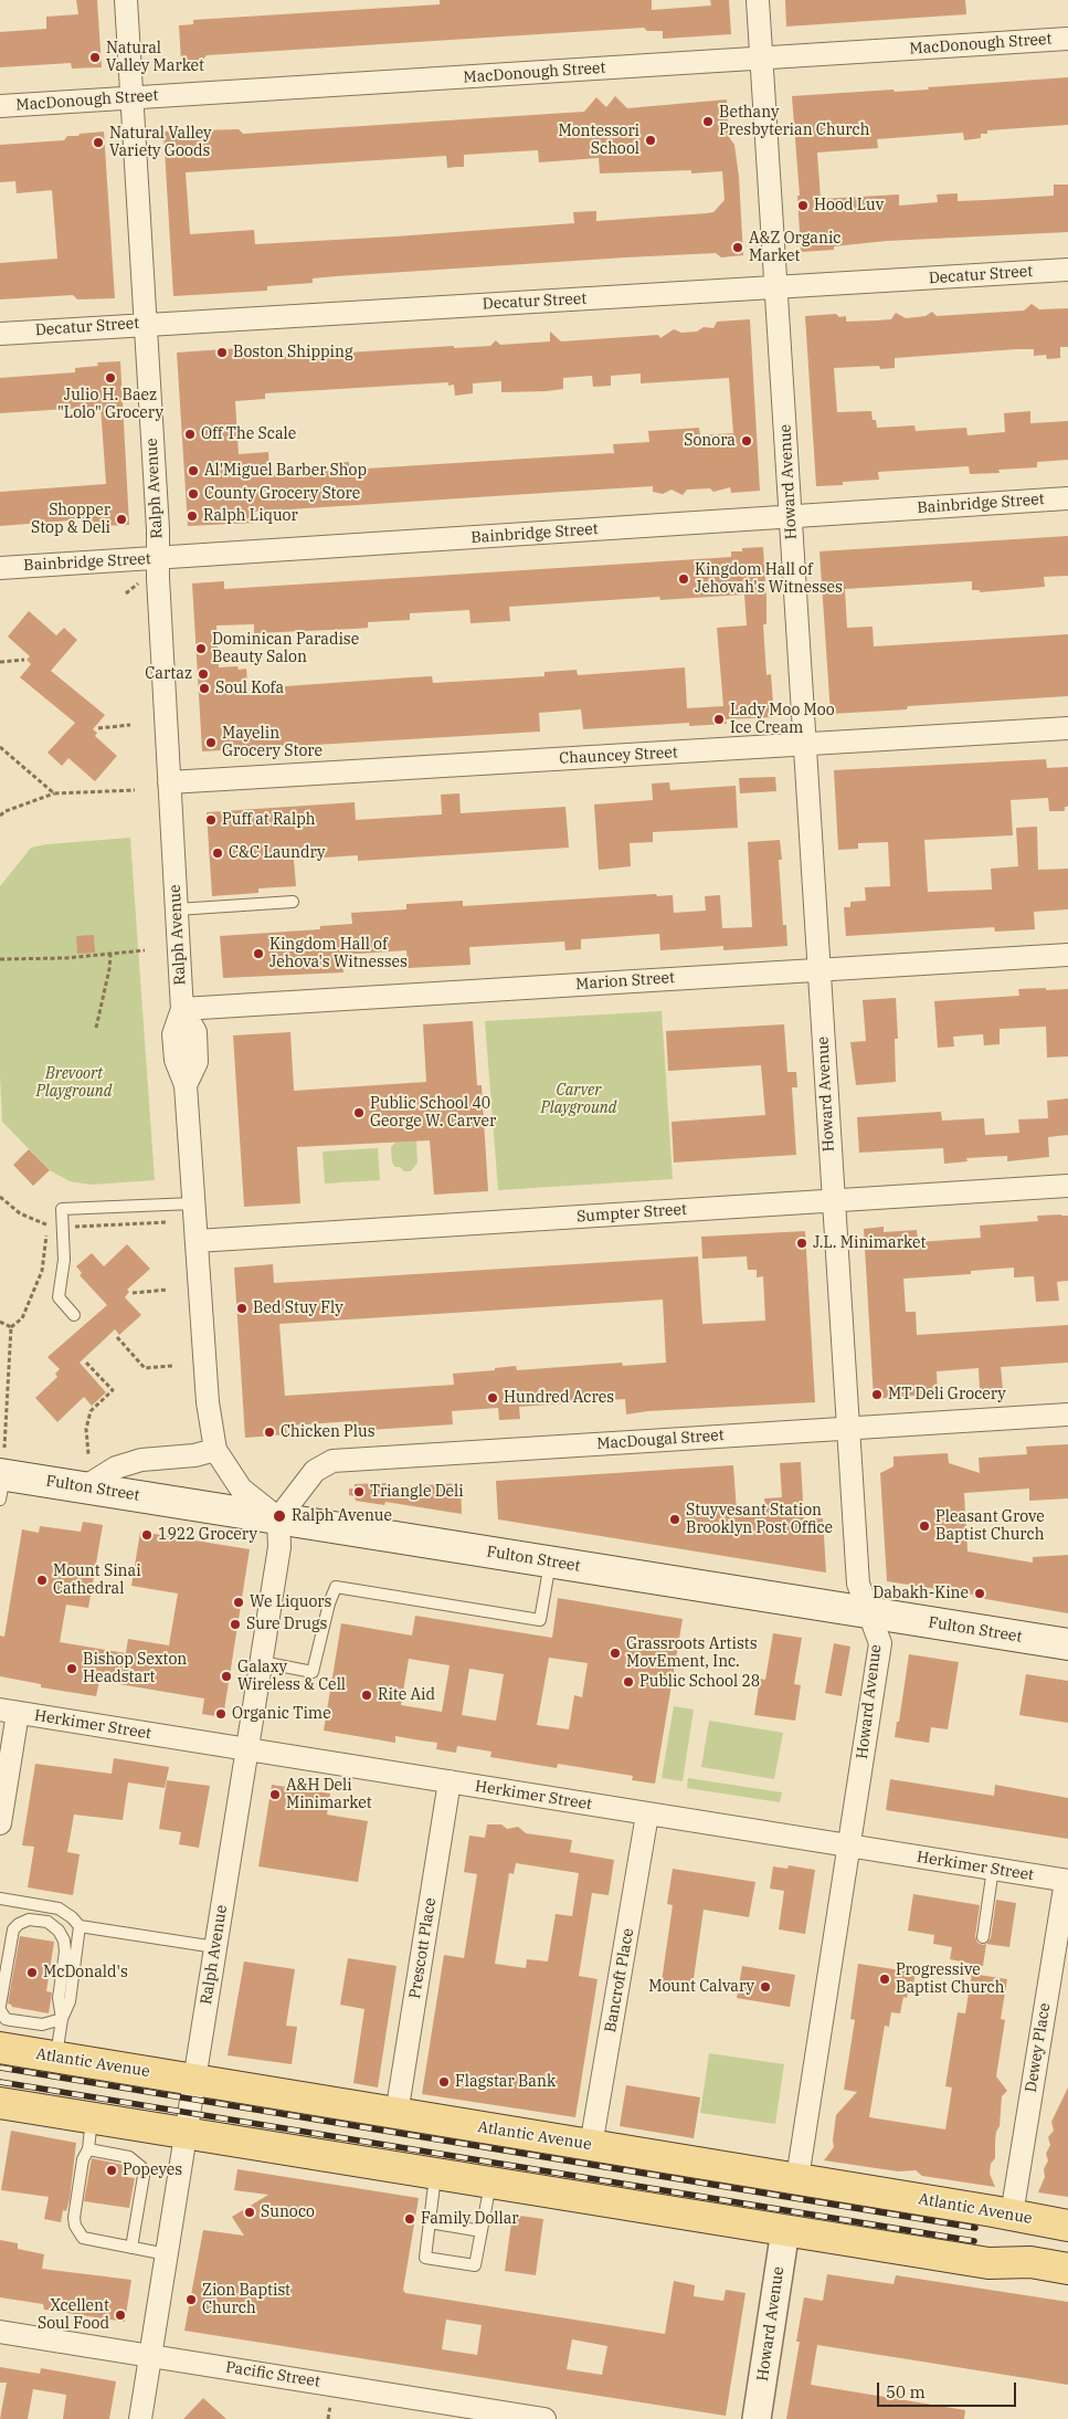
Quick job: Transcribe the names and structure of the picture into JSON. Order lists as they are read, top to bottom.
{
  "streets": {
    "main road": ["Fulton Street", "Atlantic Avenue"],
    "street": [
      "MacDonough Street",
      "Decatur Street",
      "Howard Avenue",
      "Ralph Avenue",
      "Bainbridge Street",
      "Chauncey Street",
      "Marion Street",
      "Sumpter Street",
      "MacDougal Street",
      "Herkimer Street",
      "Prescott Place",
      "Bancroft Place",
      "Dewey Place",
      "Pacific Street"
    ]
  },
  "crossings": [
    ["MacDonough Street", "Howard Avenue"],
    ["MacDonough Street", "Ralph Avenue"],
    ["Decatur Street", "Howard Avenue"],
    ["Decatur Street", "Ralph Avenue"],
    ["Howard Avenue", "Bainbridge Street"],
    ["Howard Avenue", "Chauncey Street"],
    ["Howard Avenue", "Marion Street"],
    ["Howard Avenue", "Sumpter Street"],
    ["Howard Avenue", "MacDougal Street"],
    ["Howard Avenue", "Fulton Street"],
    ["Howard Avenue", "Herkimer Street"],
    ["Howard Avenue", "Atlantic Avenue"],
    ["Ralph Avenue", "Bainbridge Street"],
    ["Ralph Avenue", "Chauncey Street"],
    ["Ralph Avenue", "Marion Street"],
    ["Ralph Avenue", "Sumpter Street"],
    ["Ralph Avenue", "MacDougal Street"],
    ["Ralph Avenue", "Fulton Street"],
    ["Ralph Avenue", "Herkimer Street"],
    ["Ralph Avenue", "Atlantic Avenue"],
    ["Ralph Avenue", "Pacific Street"],
    ["MacDougal Street", "Fulton Street"],
    ["Herkimer Street", "Prescott Place"],
    ["Herkimer Street", "Bancroft Place"],
    ["Herkimer Street", "Dewey Place"],
    ["Prescott Place", "Atlantic Avenue"],
    ["Bancroft Place", "Atlantic Avenue"],
    ["Dewey Place", "Atlantic Avenue"]
  ],
  "parks": ["Brevoort Playground", "Carver Playground"],
  "places": [
    "Natural Valley Market",
    "Bethany Presbyterian Church",
    "Montessori School",
    "Natural Valley Variety Goods",
    "Hood Luv",
    "A&Z Organic Market",
    "Boston Shipping",
    "Julio H. Baez \"Lolo\" Grocery",
    "Off The Scale",
    "Sonora",
    "Al'Miguel Barber Shop",
    "County Grocery Store",
    "Ralph Liquor",
    "Shopper Stop & Deli",
    "Kingdom Hall of Jehovah's Witnesses",
    "Dominican Paradise Beauty Salon",
    "Cartaz",
    "Soul Kofa",
    "Lady Moo Moo Ice Cream",
    "Mayelin Grocery Store",
    "Puff at Ralph",
    "C&C Laundry",
    "Kingdom Hall of Jehova's Witnesses",
    "Public School 40 George W. Carver",
    "J.L. Minimarket",
    "Bed Stuy Fly",
    "MT Deli Grocery",
    "Hundred Acres",
    "Chicken Plus",
    "Triangle Deli",
    "Ralph Avenue",
    "Stuyvesant Station Brooklyn Post Office",
    "Pleasant Grove Baptist Church",
    "1922 Grocery",
    "Mount Sinai Cathedral",
    "Dabakh-Kine",
    "We Liquors",
    "Sure Drugs",
    "Grassroots Artists MovEment, Inc.",
    "Bishop Sexton Headstart",
    "Galaxy Wireless & Cell",
    "Public School 28",
    "Rite Aid",
    "Organic Time",
    "A&H Deli Minimarket",
    "McDonald's",
    "Progressive Baptist Church",
    "Mount Calvary",
    "Flagstar Bank",
    "Popeyes",
    "Sunoco",
    "Family Dollar",
    "Zion Baptist Church",
    "Xcellent Soul Food"
  ],
  "scale_bar": "50 m"
}
